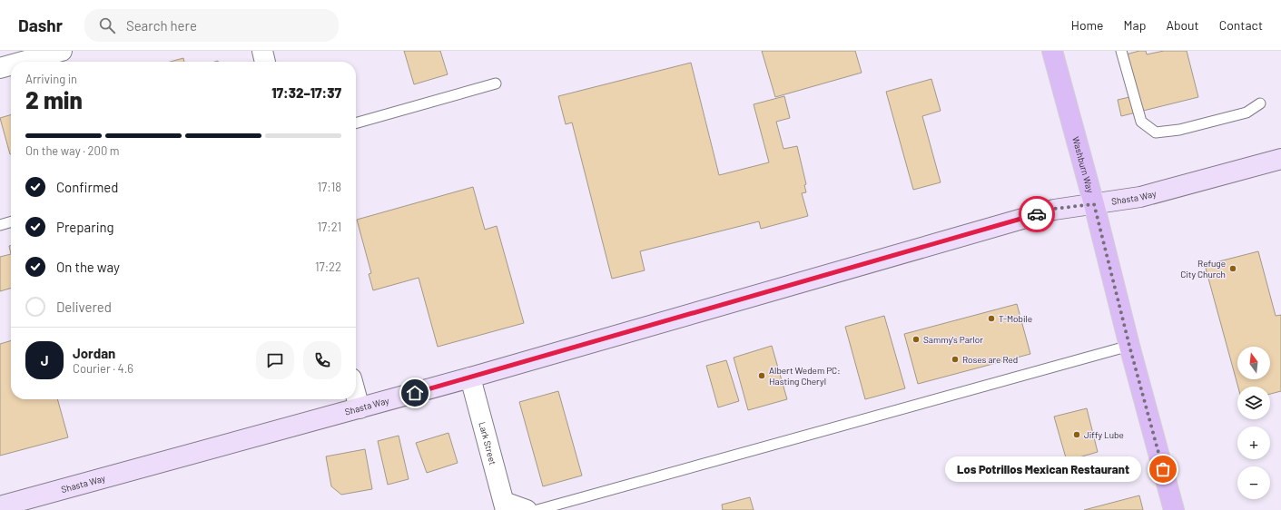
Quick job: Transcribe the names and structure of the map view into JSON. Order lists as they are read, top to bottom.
{
  "streets": {
    "main road": ["Washburn Way", "Shasta Way"],
    "street": ["Lark Street"]
  },
  "crossings": [
    ["Washburn Way", "Shasta Way"],
    ["Shasta Way", "Lark Street"]
  ],
  "places": [
    "Refuge City Church",
    "T-Mobile",
    "Sammy's Parlor",
    "Roses are Red",
    "Albert Wedem PC: Hasting Cheryl",
    "Jiffy Lube",
    "Los Potrillos Mexican Restaurant"
  ],
  "north": "top",
  "page": {
    "header": "Dashr",
    "search": "Search here",
    "nav": [
      "Home",
      "Map",
      "About",
      "Contact"
    ],
    "heading": ["2 min", "Arriving in", "17:32–17:37"],
    "panel": ["Jordan", "Courier · 4.6"],
    "bar": "On the way · 200 m",
    "list": [
      ["Confirmed", "17:18"],
      ["Preparing", "17:21"],
      ["On the way", "17:22"],
      "Delivered"
    ],
    "round": "J",
    "map_buttons": ["+", "−"],
    "bubble": "Los Potrillos Mexican Restaurant"
  }
}
